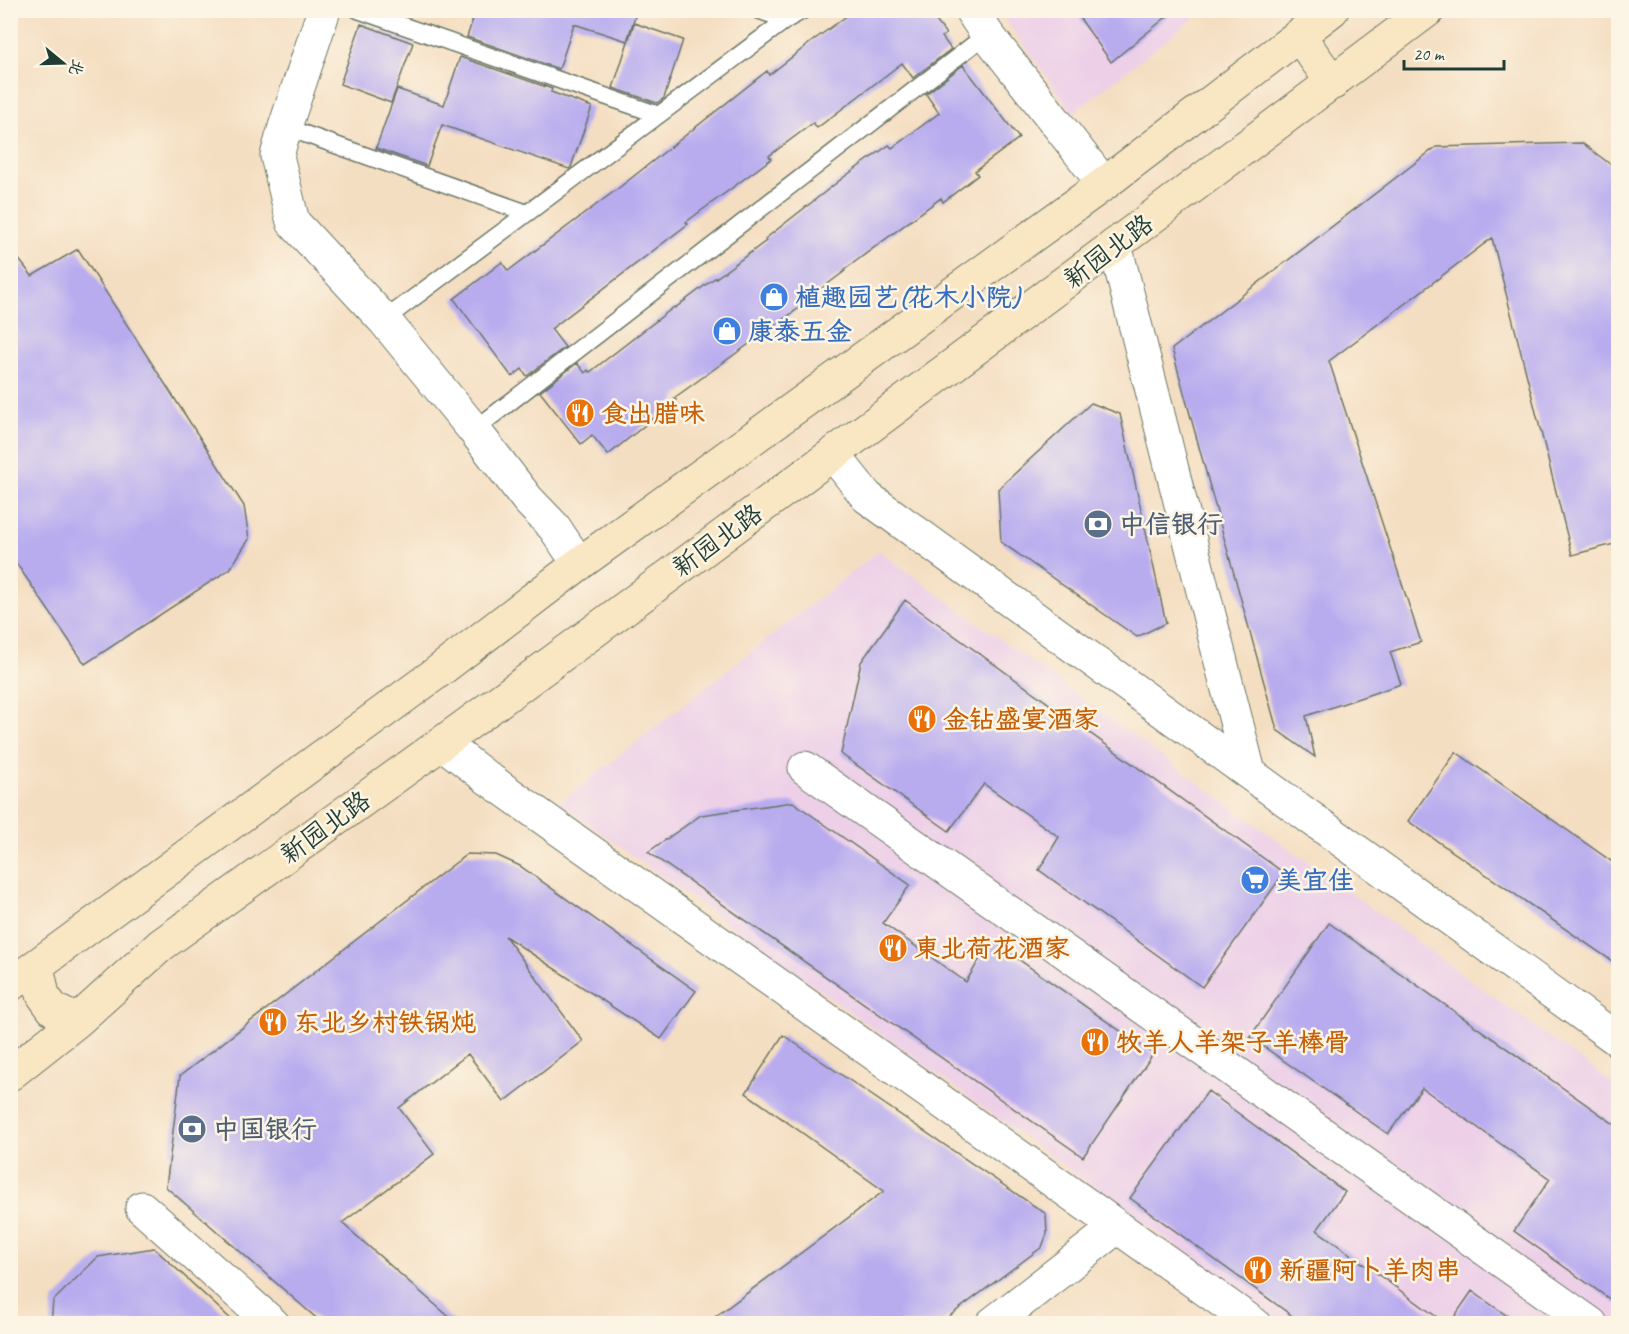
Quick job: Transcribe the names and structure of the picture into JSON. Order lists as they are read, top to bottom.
{
  "streets": {
    "main road": ["新园北路"]
  },
  "places": {
    "shop": ["植趣园艺(花木小院)", "康泰五金"],
    "restaurant": [
      "食出腊味",
      "金钻盛宴酒家",
      "東北荷花酒家",
      "东北乡村铁锅炖",
      "牧羊人羊架子羊棒骨",
      "新疆阿卜羊肉串"
    ],
    "bank": ["中信银行", "中国银行"],
    "supermarket": ["美宜佳"]
  },
  "scale_bar": "20 m",
  "north": "right"
}
